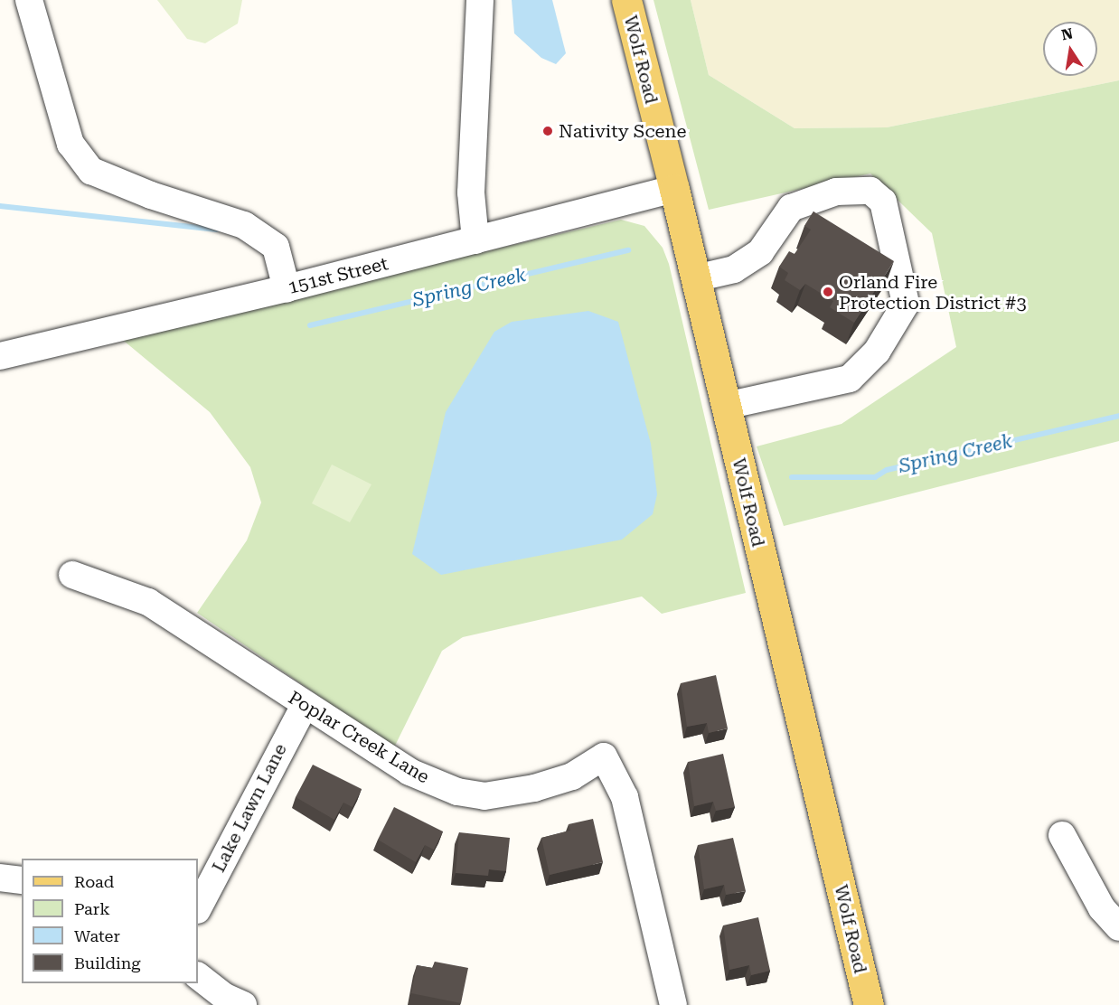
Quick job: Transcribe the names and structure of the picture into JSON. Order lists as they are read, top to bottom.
{
  "streets": {
    "main road": ["Wolf Road"],
    "street": ["151st Street", "Poplar Creek Lane", "Lake Lawn Lane"]
  },
  "crossings": [
    ["Wolf Road", "151st Street"],
    ["Poplar Creek Lane", "Lake Lawn Lane"]
  ],
  "water": ["Spring Creek"],
  "places": ["Nativity Scene", "Orland Fire Protection District #3"],
  "legend": [
    "Road",
    "Park",
    "Water",
    "Building"
  ],
  "north": "top"
}
